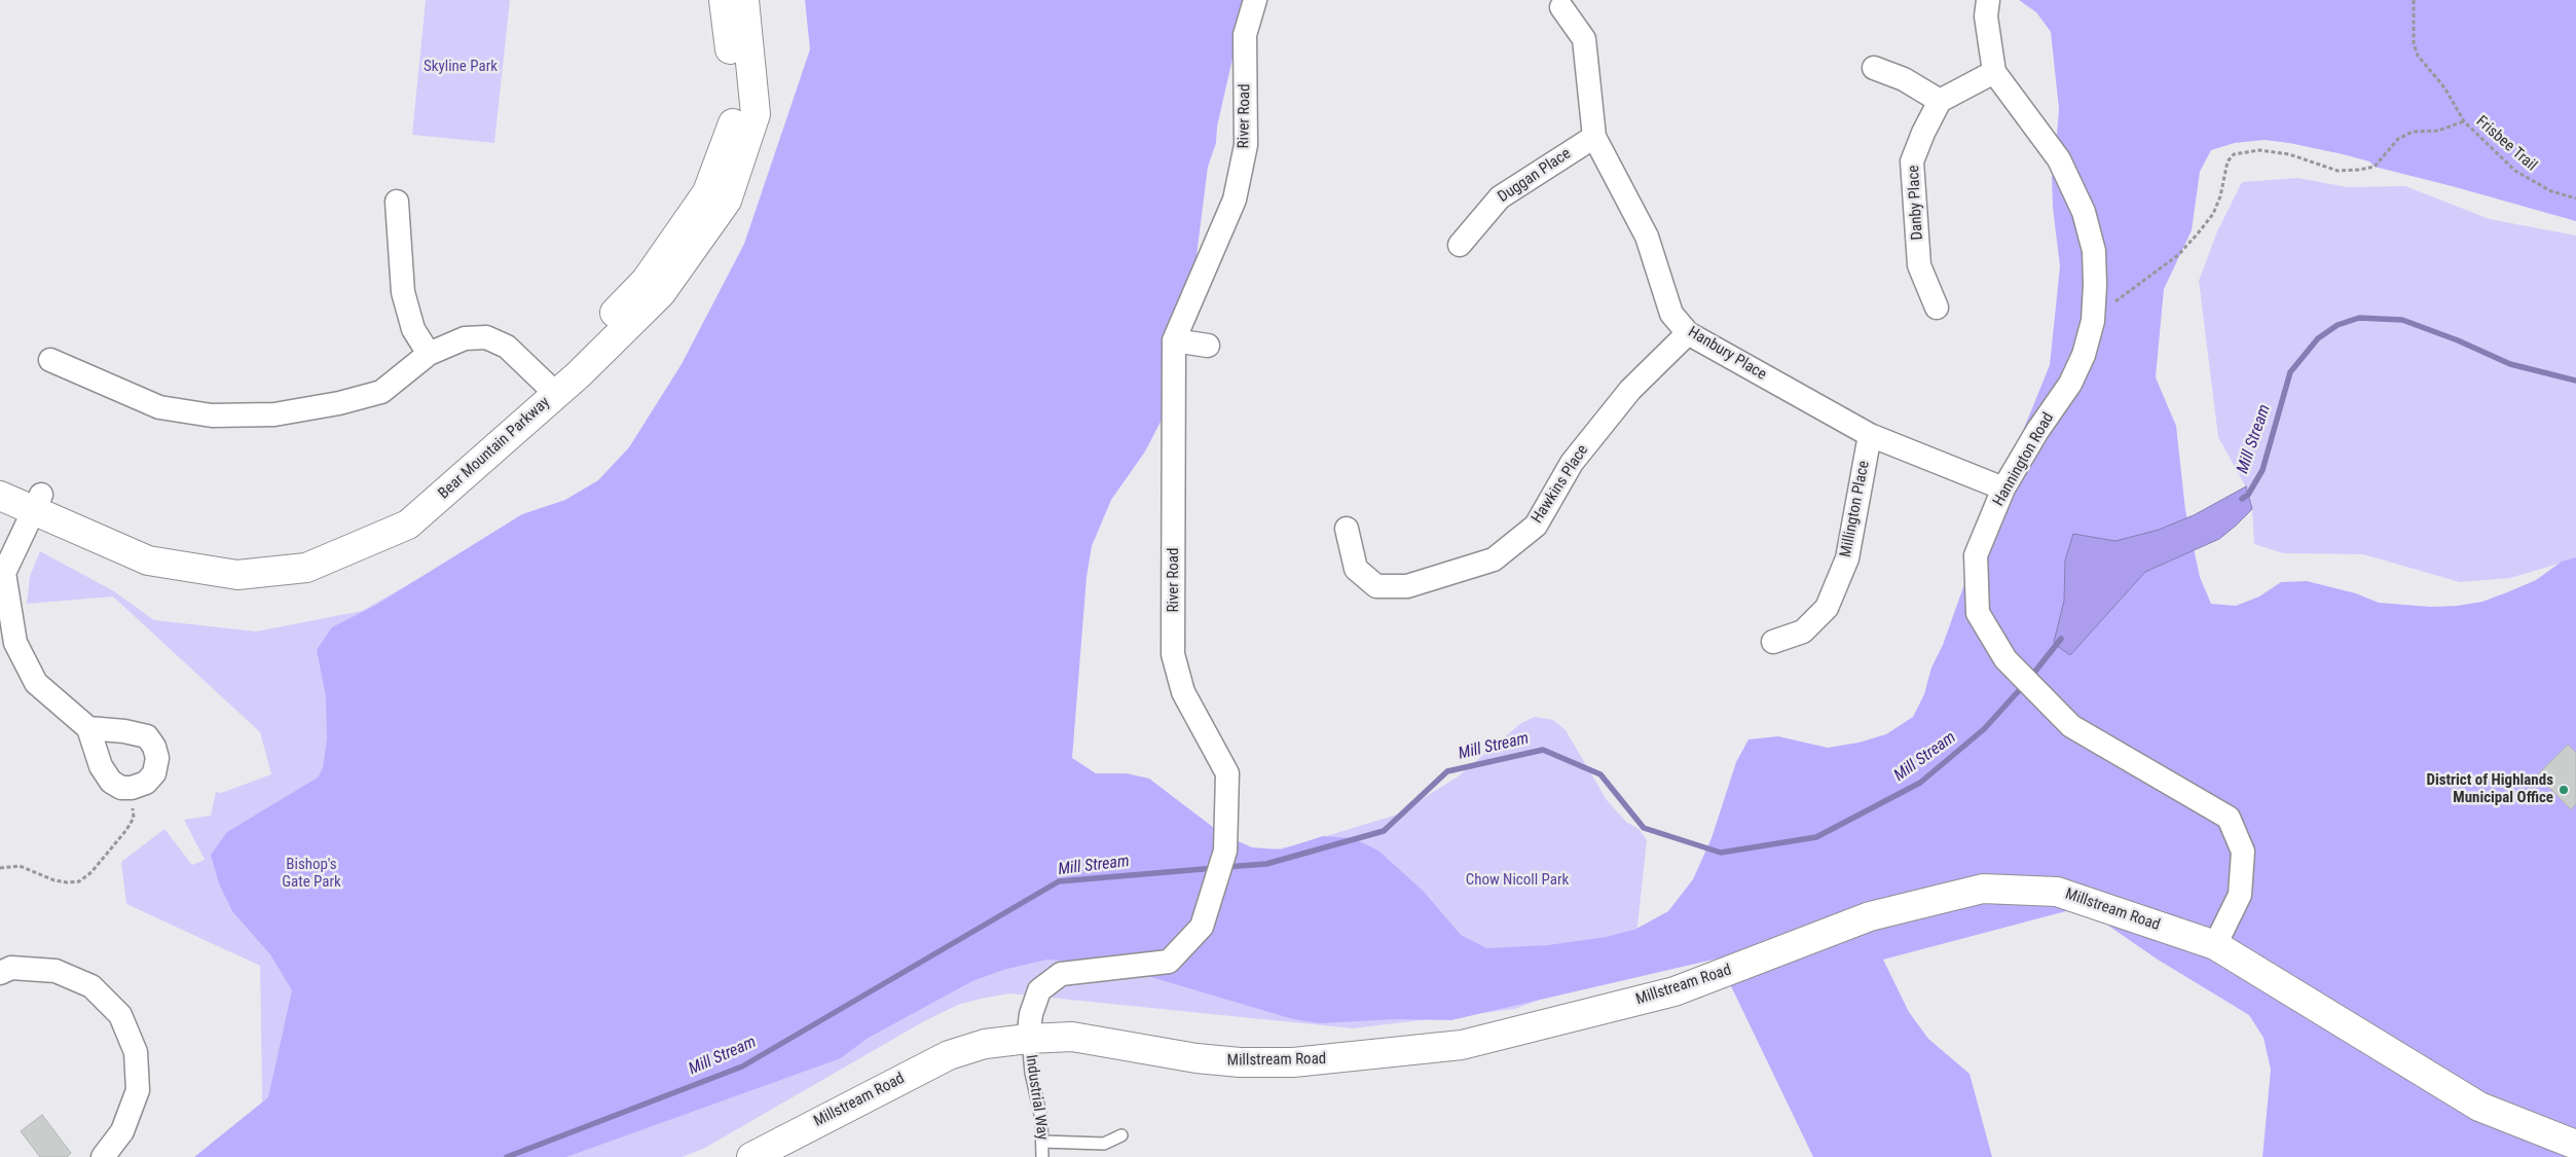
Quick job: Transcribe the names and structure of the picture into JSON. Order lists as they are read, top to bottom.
{
  "streets": {
    "street": [
      "River Road",
      "Duggan Place",
      "Danby Place",
      "Hanbury Place",
      "Bear Mountain Parkway",
      "Hannington Road",
      "Hawkins Place",
      "Millington Place",
      "Millstream Road"
    ],
    "lane": ["Industrial Way"],
    "path": ["Frisbee Trail"]
  },
  "crossings": [
    ["River Road", "Millstream Road"],
    ["River Road", "Industrial Way"],
    ["Frisbee Trail", "Hannington Road"],
    ["Duggan Place", "Hanbury Place"],
    ["Hanbury Place", "Hannington Road"],
    ["Hanbury Place", "Hawkins Place"],
    ["Hanbury Place", "Millington Place"],
    ["Hannington Road", "Millstream Road"],
    ["Millstream Road", "Industrial Way"]
  ],
  "water": ["Mill Stream"],
  "parks": ["Skyline Park", "Bishop's Gate Park", "Chow Nicoll Park"],
  "places": ["District of Highlands Municipal Office"]
}
